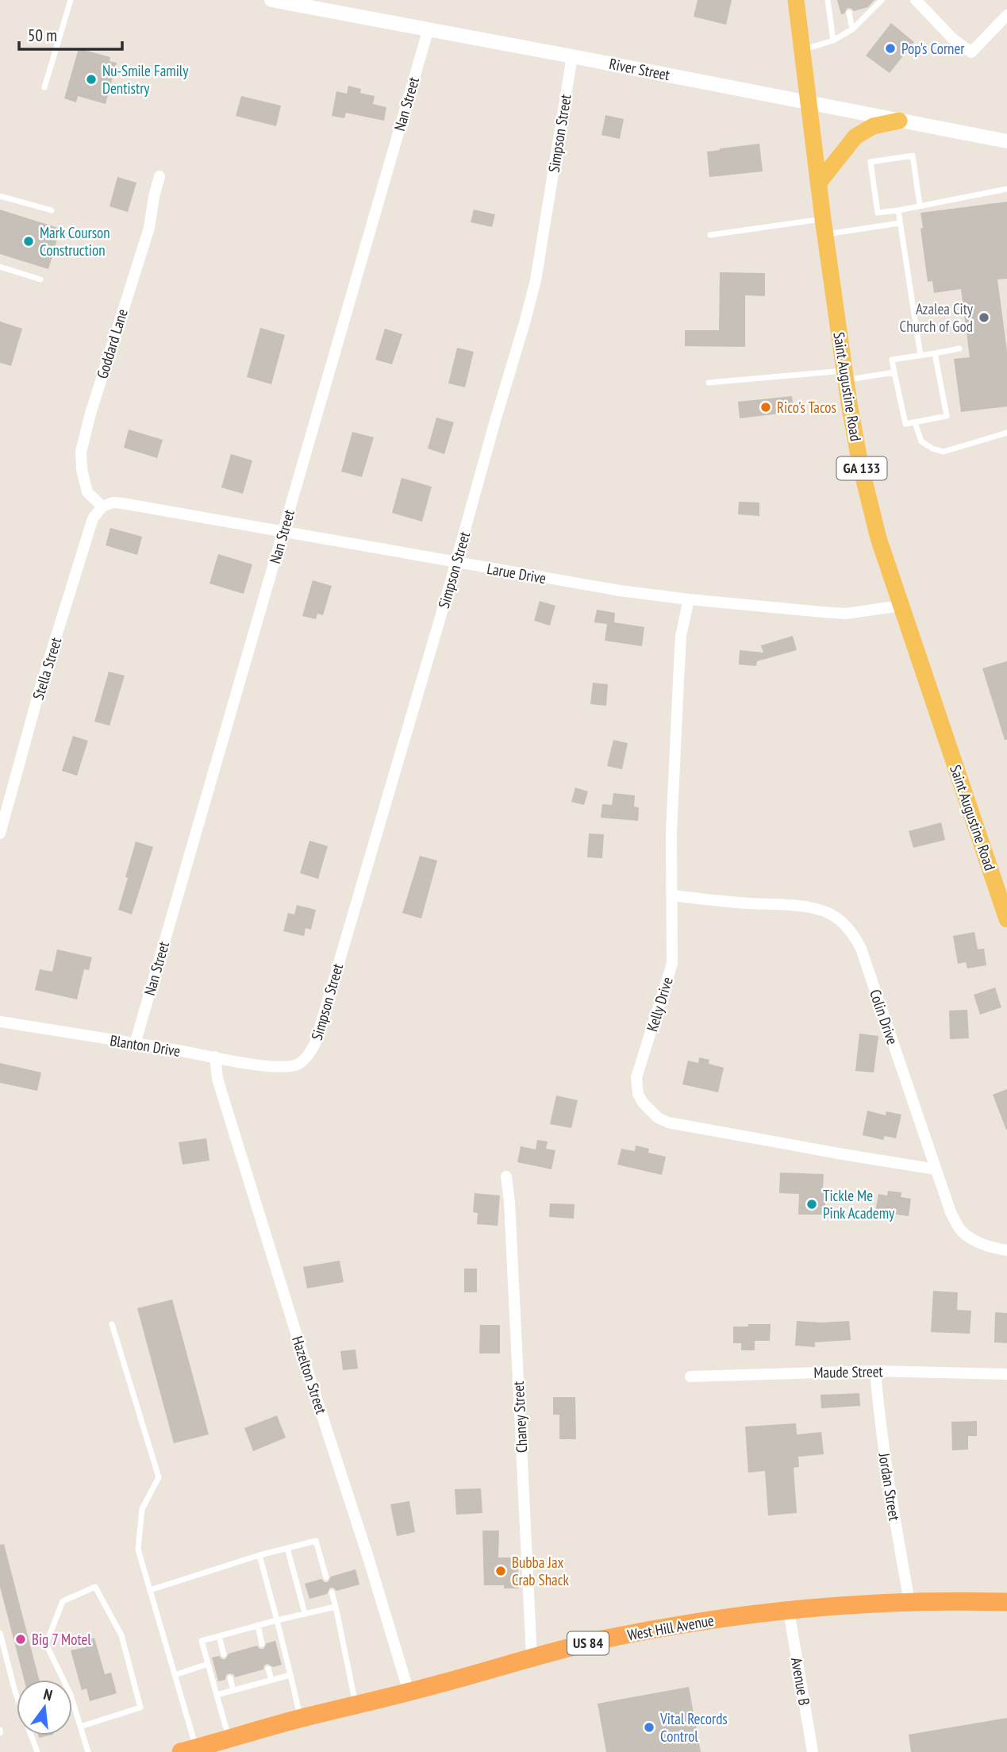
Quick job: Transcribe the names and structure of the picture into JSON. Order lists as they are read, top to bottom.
{
  "streets": {
    "highway": ["West Hill Avenue", "US 84"],
    "main road": ["Saint Augustine Road", "GA 133"],
    "street": [
      "River Street",
      "Nan Street",
      "Simpson Street",
      "Goddard Lane",
      "Larue Drive",
      "Stella Street",
      "Kelly Drive",
      "Colin Drive",
      "Blanton Drive",
      "Maude Street",
      "Hazelton Street",
      "Chaney Street",
      "Jordan Street",
      "Avenue B"
    ]
  },
  "crossings": [
    ["River Street", "Nan Street"],
    ["River Street", "Simpson Street"],
    ["River Street", "Saint Augustine Road"],
    ["Nan Street", "Larue Drive"],
    ["Nan Street", "Blanton Drive"],
    ["Simpson Street", "Larue Drive"],
    ["Simpson Street", "Blanton Drive"],
    ["Goddard Lane", "Larue Drive"],
    ["Goddard Lane", "Stella Street"],
    ["Saint Augustine Road", "Larue Drive"],
    ["Larue Drive", "Stella Street"],
    ["Larue Drive", "Kelly Drive"],
    ["Kelly Drive", "Colin Drive"],
    ["Blanton Drive", "Hazelton Street"],
    ["Maude Street", "Jordan Street"],
    ["Hazelton Street", "West Hill Avenue"],
    ["Chaney Street", "West Hill Avenue"],
    ["Jordan Street", "West Hill Avenue"],
    ["West Hill Avenue", "Avenue B"]
  ],
  "places": [
    "Pop's Corner",
    "Nu-Smile Family Dentistry",
    "Mark Courson Construction",
    "Azalea City Church of God",
    "Rico's Tacos",
    "Tickle Me Pink Academy",
    "Bubba Jax Crab Shack",
    "Big 7 Motel",
    "Vital Records Control"
  ],
  "scale_bar": "50 m",
  "north": "top"
}
